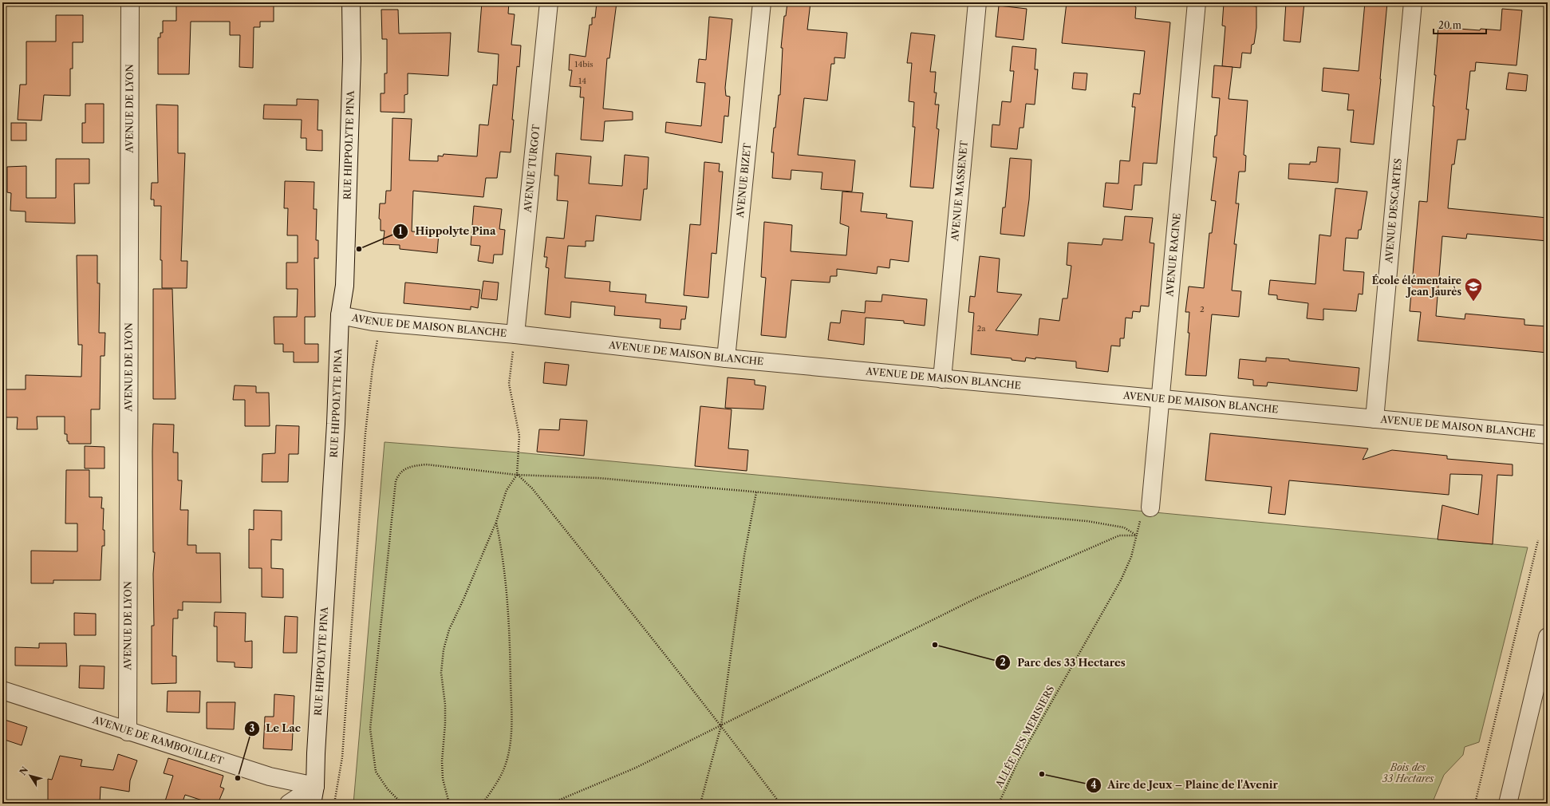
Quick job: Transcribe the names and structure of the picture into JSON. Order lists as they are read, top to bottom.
{
  "streets": {
    "street": [
      "AVENUE DE LYON",
      "RUE HIPPOLYTE PINA",
      "AVENUE TURGOT",
      "AVENUE BIZET",
      "AVENUE MASSENET",
      "AVENUE DESCARTES",
      "AVENUE RACINE",
      "AVENUE DE MAISON BLANCHE",
      "AVENUE DE RAMBOUILLET"
    ],
    "path": ["ALLÉE DES MERISIERS"]
  },
  "crossings": [
    ["AVENUE DE LYON", "AVENUE DE RAMBOUILLET"],
    ["RUE HIPPOLYTE PINA", "AVENUE DE MAISON BLANCHE"],
    ["RUE HIPPOLYTE PINA", "AVENUE DE RAMBOUILLET"],
    ["AVENUE TURGOT", "AVENUE DE MAISON BLANCHE"],
    ["AVENUE BIZET", "AVENUE DE MAISON BLANCHE"],
    ["AVENUE MASSENET", "AVENUE DE MAISON BLANCHE"],
    ["AVENUE DESCARTES", "AVENUE DE MAISON BLANCHE"],
    ["AVENUE RACINE", "AVENUE DE MAISON BLANCHE"],
    ["AVENUE RACINE", "ALLÉE DES MERISIERS"]
  ],
  "parks": ["Bois des 33 Hectares"],
  "places": {
    "other": [
      "Hippolyte Pina",
      "Parc des 33 Hectares",
      "Aire de Jeux – Plaine de l'Avenir",
      "Le Lac"
    ],
    "school or university": ["École élémentaire Jean Jaurès"]
  },
  "house_numbers": [
    "14bis",
    "14",
    "2",
    "2a"
  ],
  "scale_bar": "20 m",
  "north": "top left"
}
